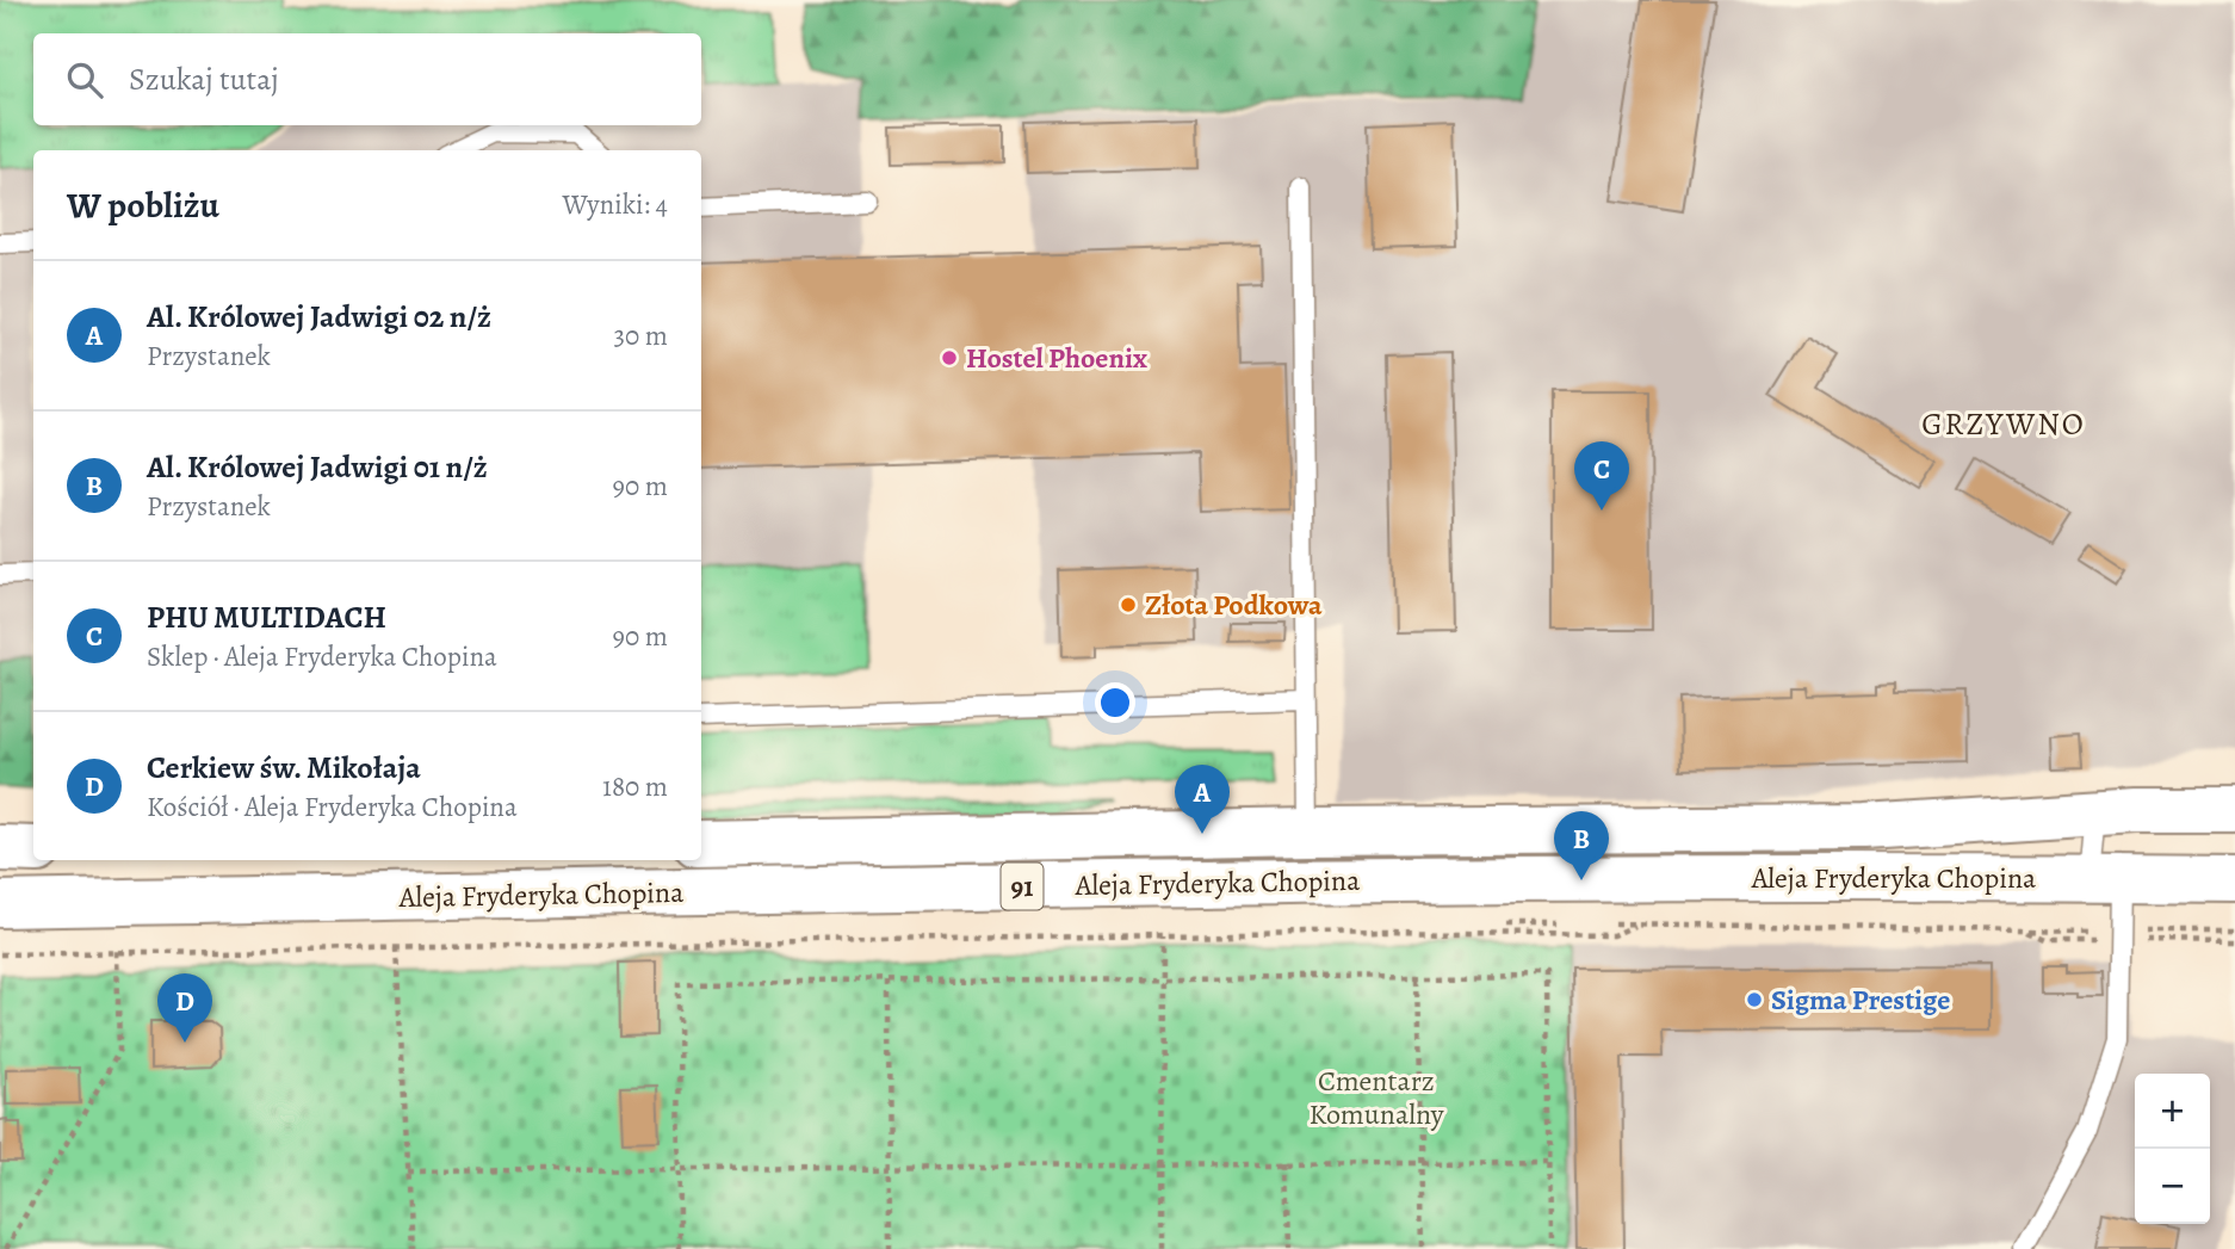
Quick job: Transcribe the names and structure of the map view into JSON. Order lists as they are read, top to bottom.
{
  "streets": {
    "main road": ["Aleja Fryderyka Chopina", "91"]
  },
  "districts": ["GRZYWNO"],
  "parks": ["Cmentarz Komunalny"],
  "places": ["Hostel Phoenix", "Złota Podkowa", "Sigma Prestige"],
  "page": {
    "search": "Szukaj tutaj",
    "heading": ["W pobliżu", "Wyniki: 4"],
    "list": [
      {
        "mark": "A",
        "name": "Al. Królowej Jadwigi 02 n/ż",
        "note": "Przystanek",
        "value": "30 m"
      },
      {
        "mark": "B",
        "name": "Al. Królowej Jadwigi 01 n/ż",
        "note": "Przystanek",
        "value": "90 m"
      },
      {
        "mark": "C",
        "name": "PHU MULTIDACH",
        "note": "Sklep · Aleja Fryderyka Chopina",
        "value": "90 m"
      },
      {
        "mark": "D",
        "name": "Cerkiew św. Mikołaja",
        "note": "Kościół · Aleja Fryderyka Chopina",
        "value": "180 m"
      }
    ],
    "pins": [
      "C",
      "A",
      "B",
      "D"
    ],
    "map_buttons": ["+", "−"]
  }
}
